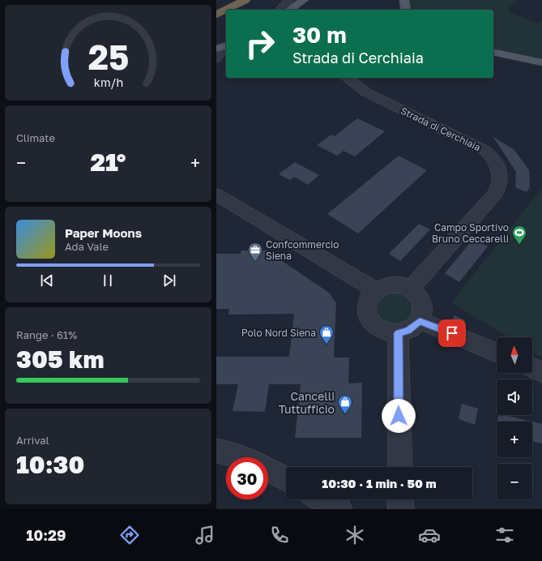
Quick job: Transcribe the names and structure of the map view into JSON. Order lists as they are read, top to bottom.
{
  "streets": {
    "street": ["Strada di Cerchiaia"]
  },
  "places": {
    "sports": ["Campo Sportivo Bruno Ceccarelli"],
    "office": ["Confcommercio Siena"],
    "shop": ["Polo Nord Siena", "Cancelli Tuttufficio"]
  },
  "north": "top",
  "page": {
    "turn": ["30 m", "Strada di Cerchiaia"],
    "tile": [
      "Climate",
      ["Range · 61%", "305 km"],
      ["Arrival", "10:30"]
    ],
    "heat": ["−", "21°", "+"],
    "song": ["Paper Moons", "Ada Vale"],
    "map_buttons": ["+", "−"],
    "limit": "30",
    "trip": "10:30 · 1 min · 50 m",
    "tabs": "10:29",
    "gauge": ["25", "km/h"]
  }
}
